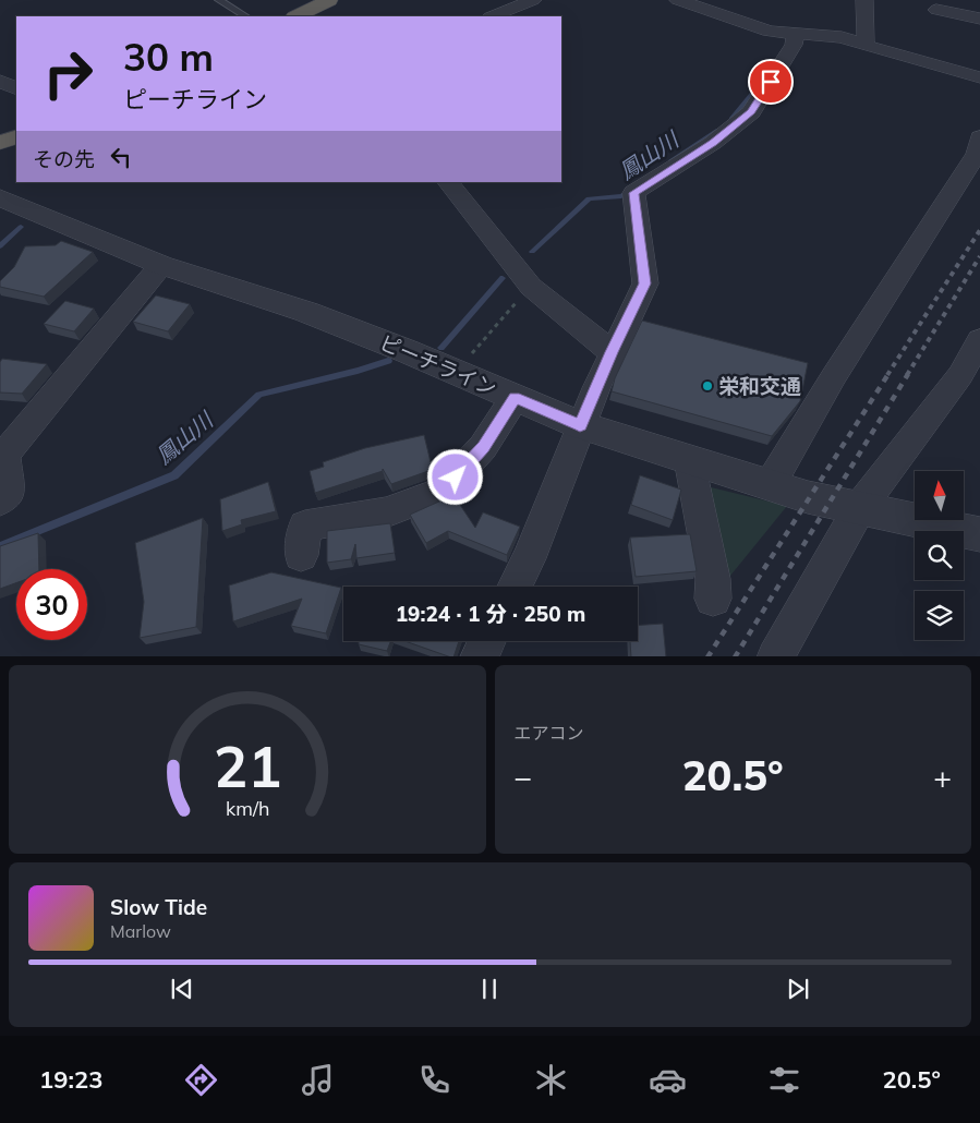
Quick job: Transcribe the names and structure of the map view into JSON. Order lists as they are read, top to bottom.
{
  "streets": {
    "street": ["ピーチライン"]
  },
  "water": ["鳳山川"],
  "places": ["栄和交通"],
  "north": "top",
  "page": {
    "turn": ["30 m", "ピーチライン"],
    "then": "その先",
    "limit": "30",
    "trip": "19:24 · 1 分 · 250 m",
    "tile": "エアコン",
    "heat": ["−", "20.5°", "+"],
    "song": ["Slow Tide", "Marlow"],
    "tabs": ["19:23", "20.5°"],
    "gauge": ["21", "km/h"]
  }
}
